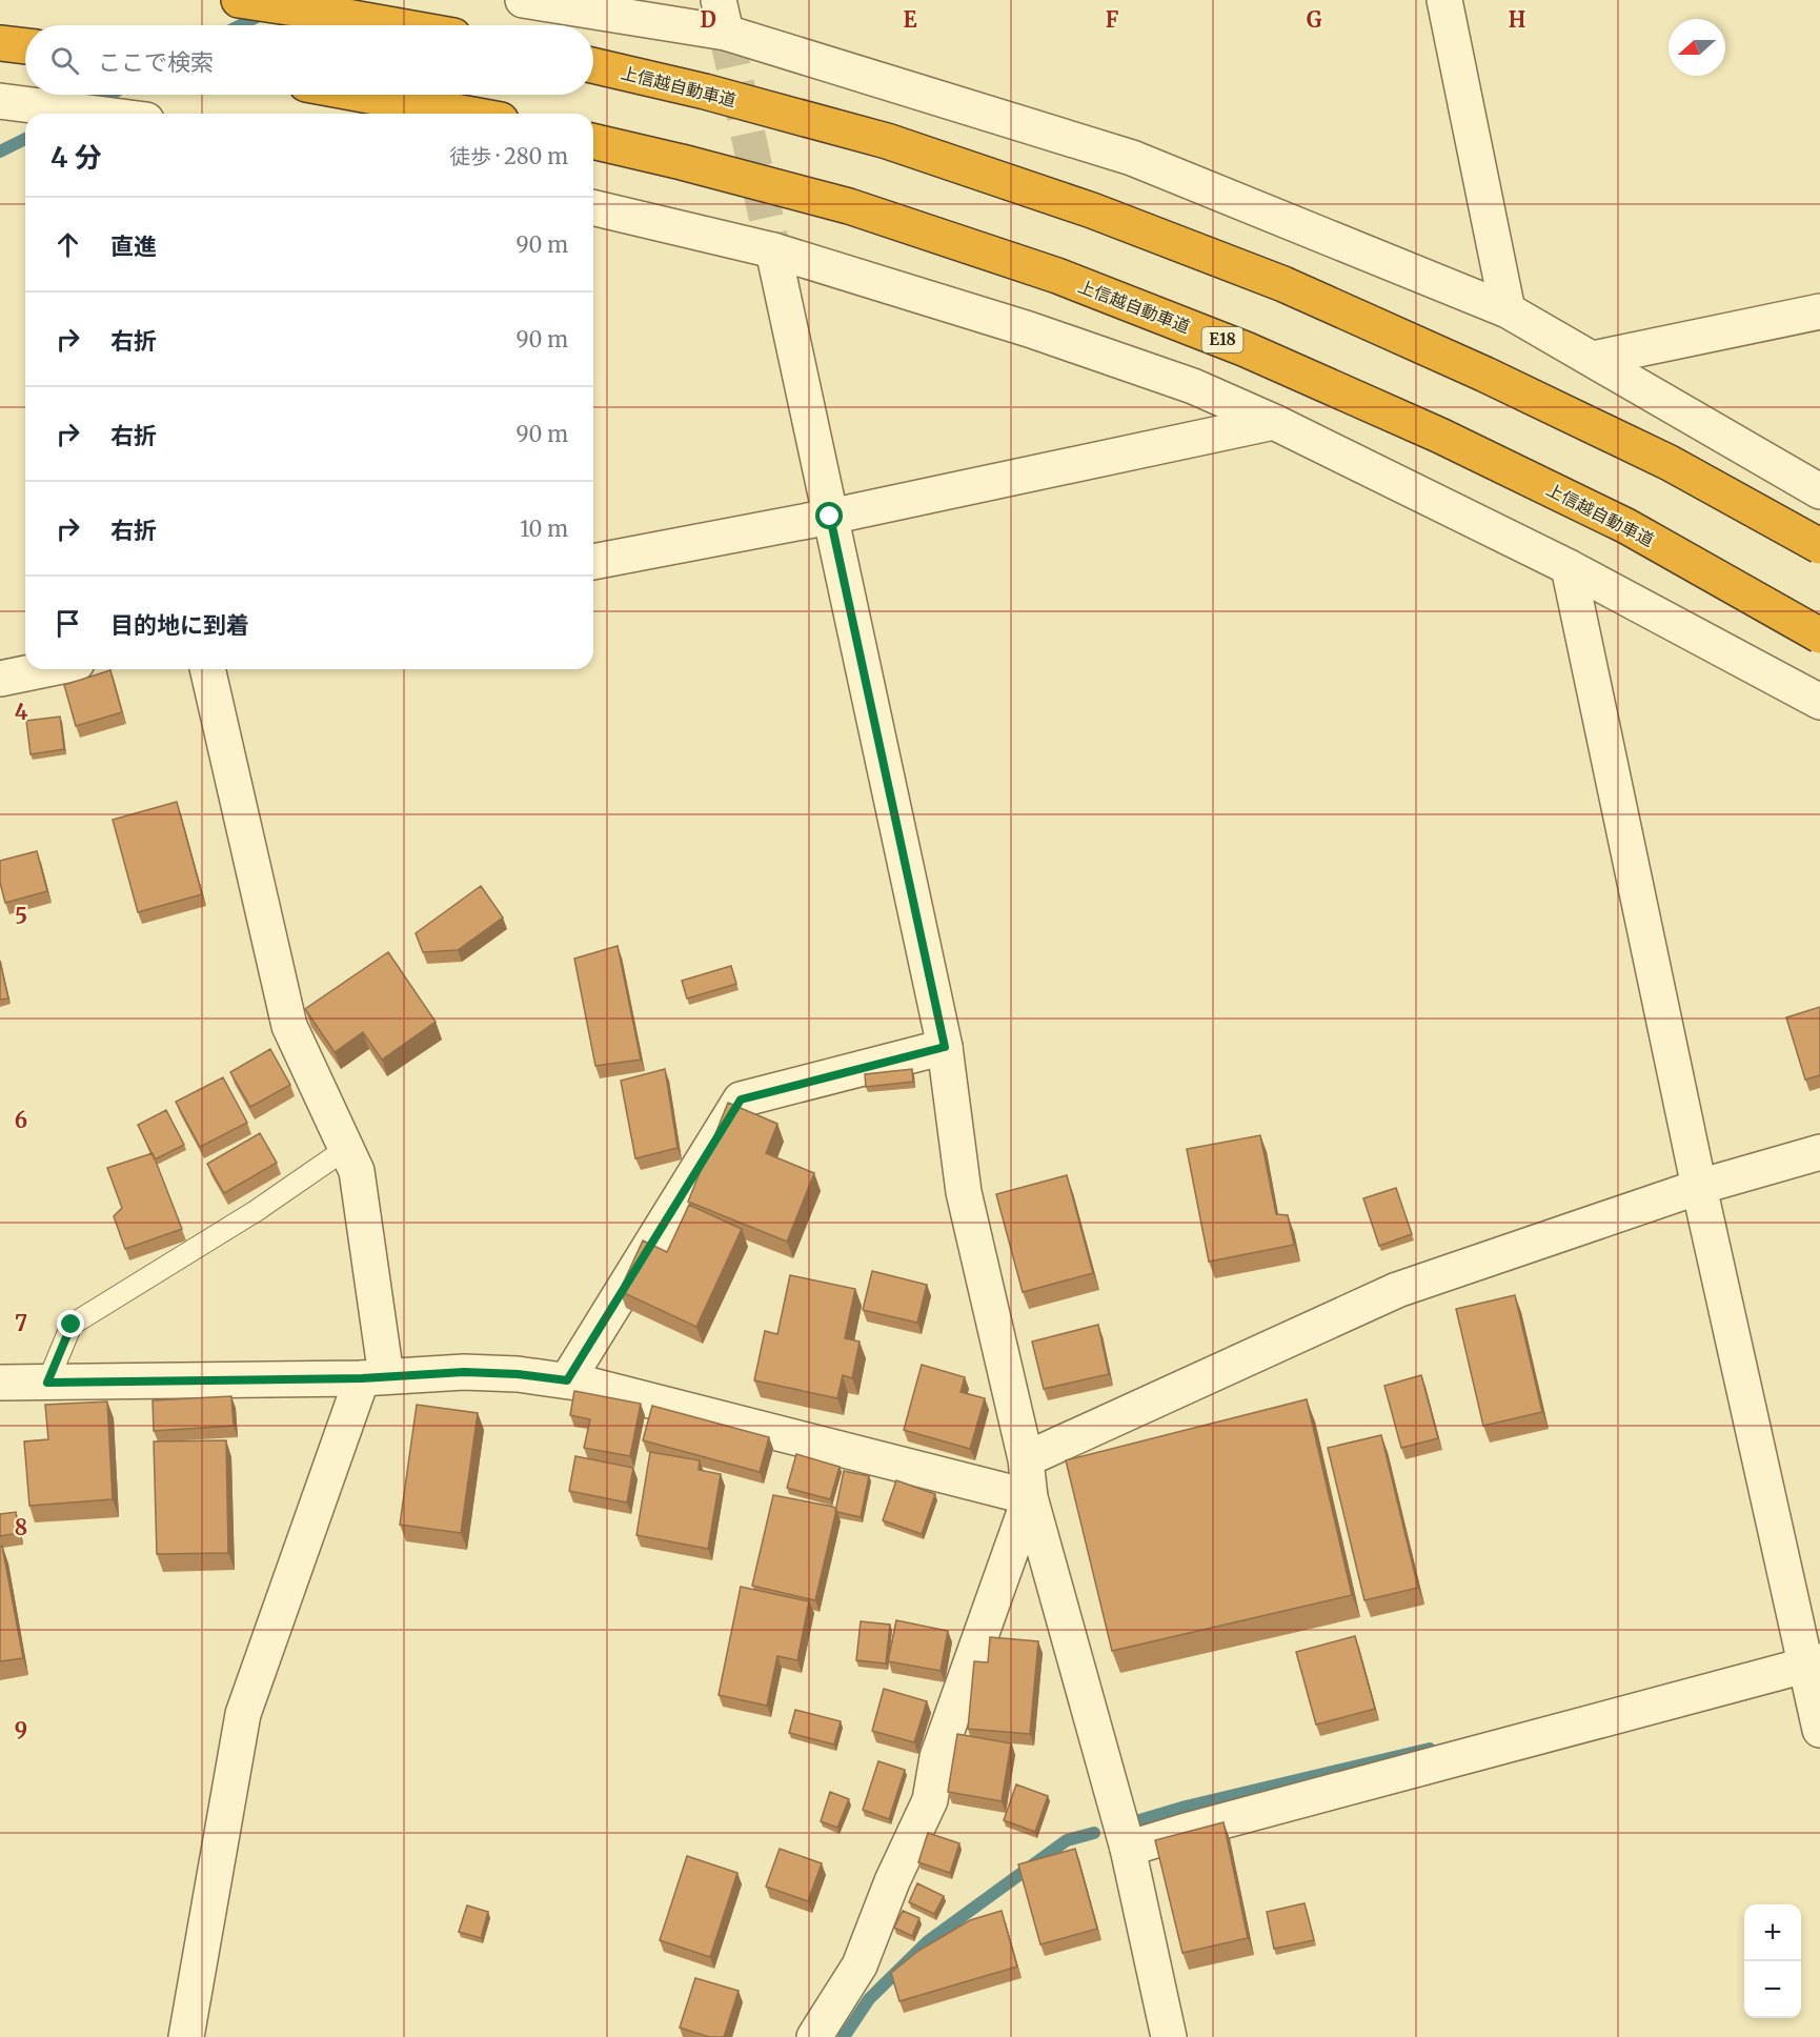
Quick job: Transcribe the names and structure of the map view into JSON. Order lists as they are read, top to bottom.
{
  "streets": {
    "highway": ["上信越自動車道", "E18"]
  },
  "north": "left",
  "page": {
    "search": "ここで検索",
    "heading": ["4 分", "徒歩 · 280 m"],
    "list": [
      ["直進", "90 m"],
      ["右折", "90 m"],
      ["右折", "90 m"],
      ["右折", "10 m"],
      "目的地に到着"
    ],
    "map_buttons": ["+", "−"]
  },
  "grid": {
    "columns": [
      "D",
      "E",
      "F",
      "G",
      "H"
    ],
    "rows": [
      "4",
      "5",
      "6",
      "7",
      "8",
      "9"
    ]
  }
}
